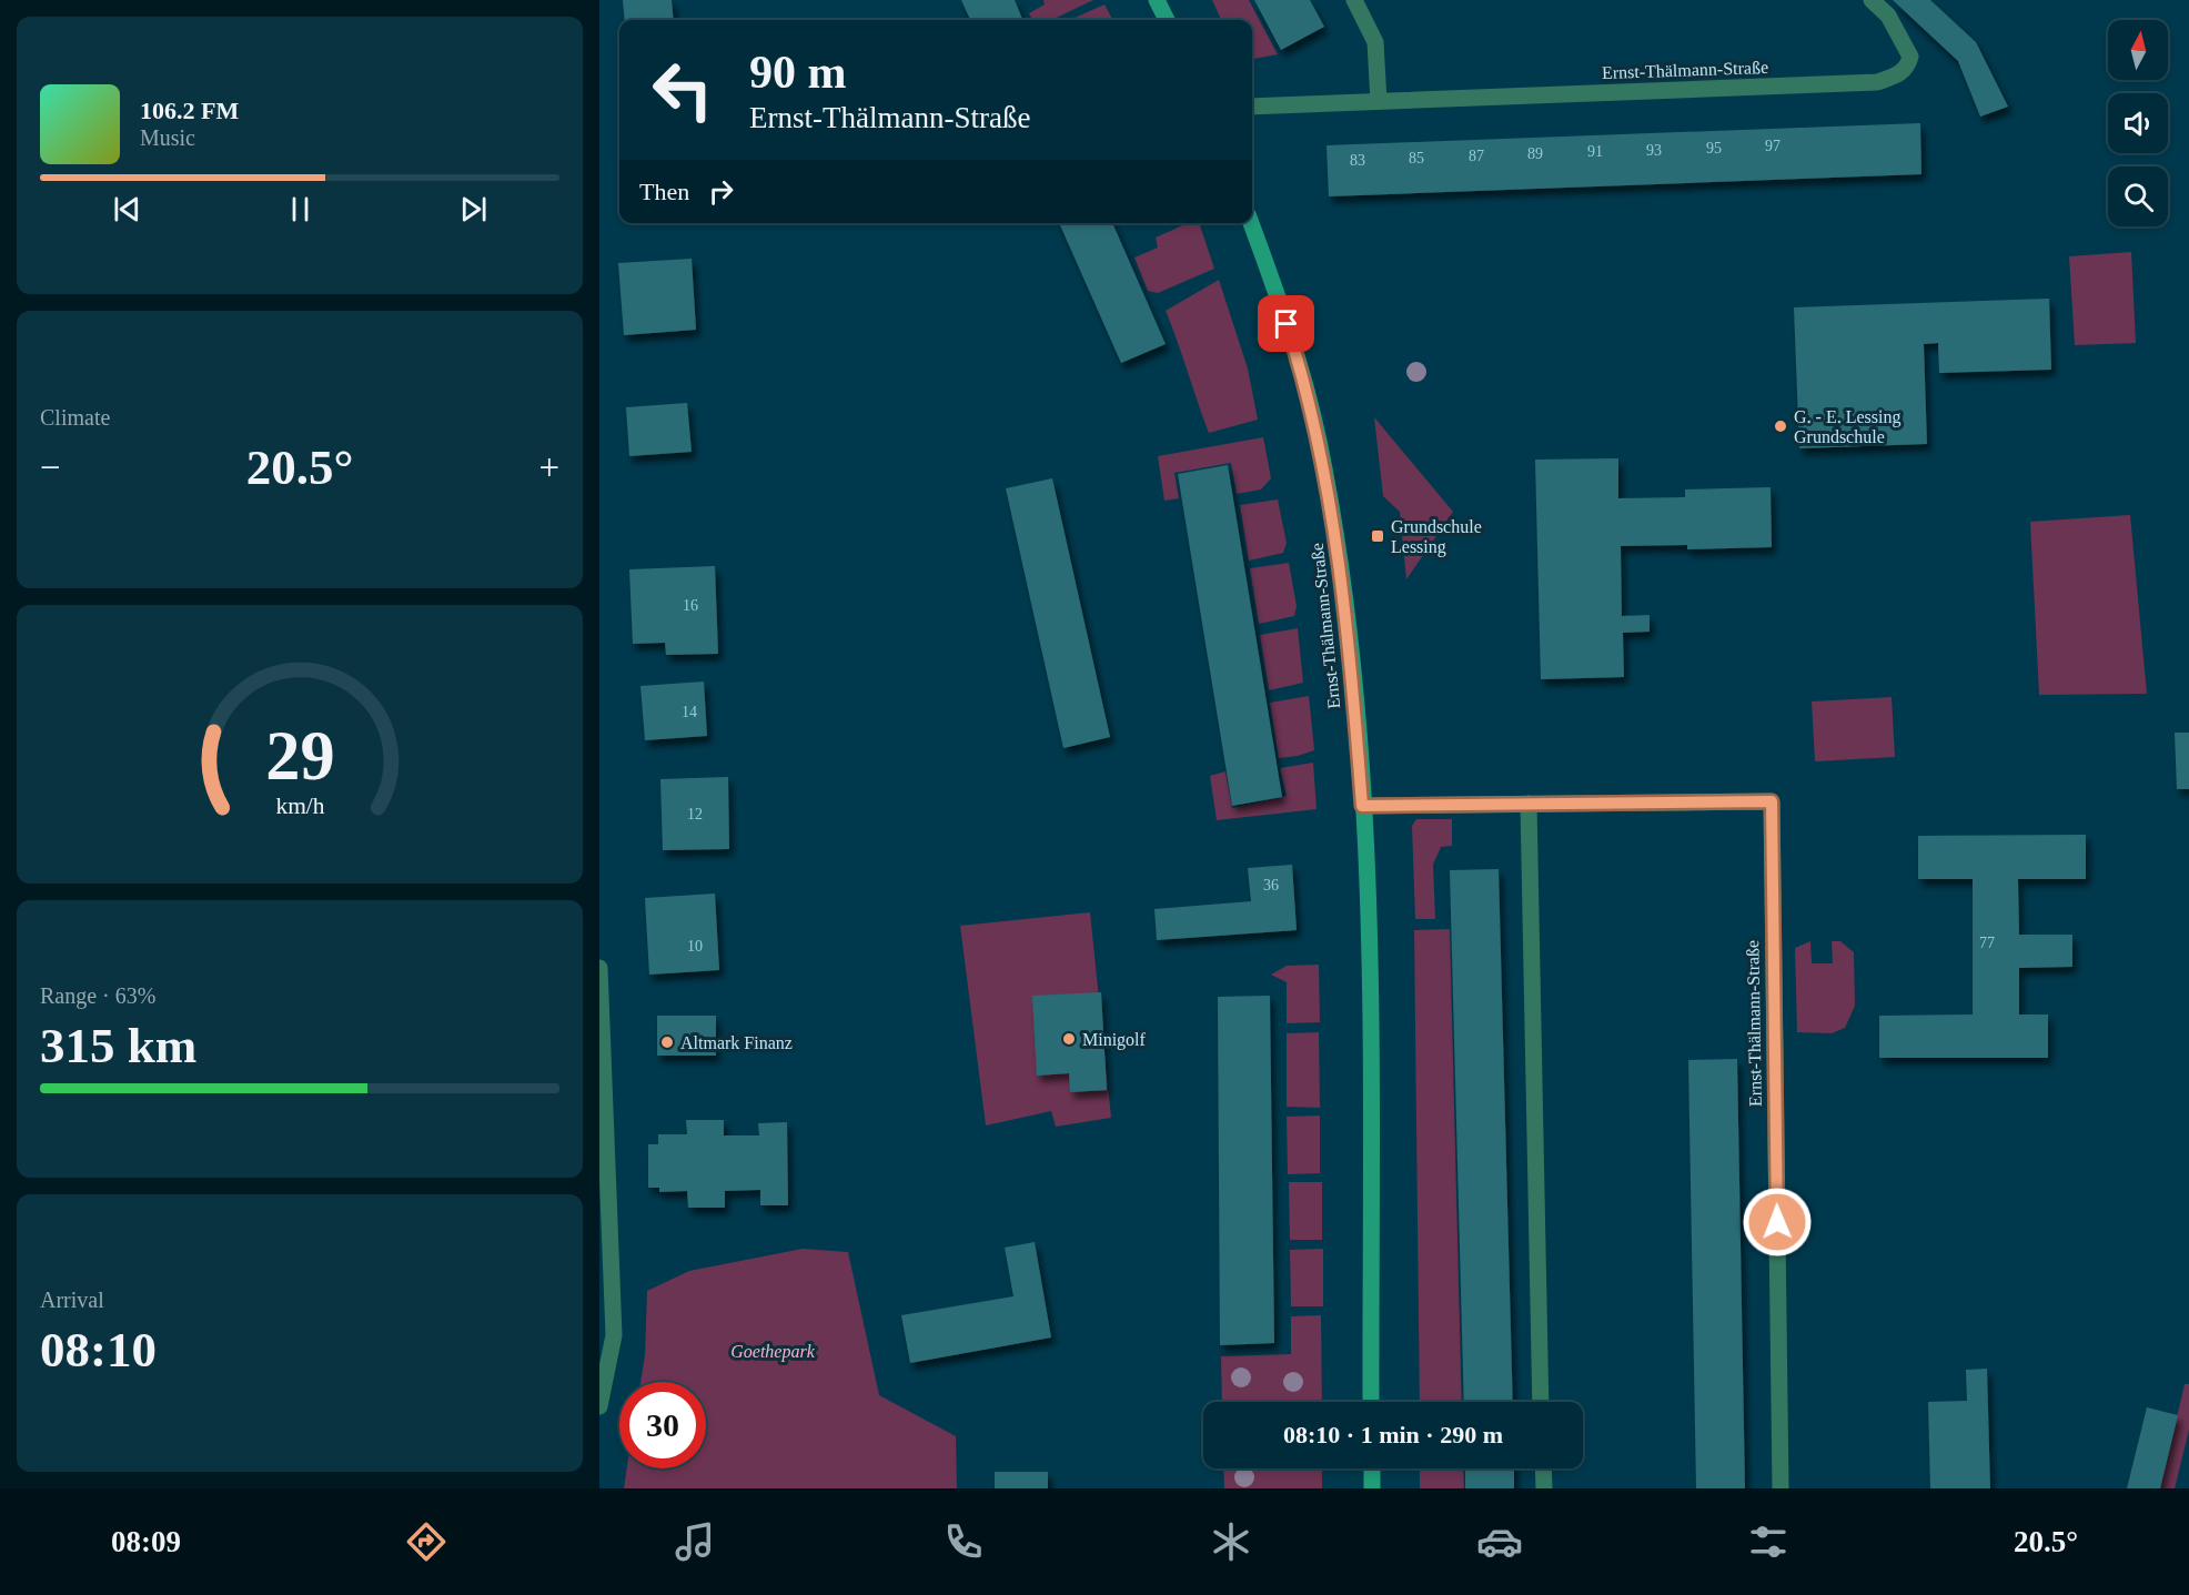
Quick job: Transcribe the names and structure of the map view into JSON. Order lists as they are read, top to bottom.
{
  "streets": {
    "main road": ["Ernst-Thälmann-Straße"]
  },
  "parks": ["Goethepark"],
  "places": {
    "other": ["G. - E. Lessing Grundschule", "Minigolf", "Altmark Finanz"],
    "transit": ["Grundschule Lessing"]
  },
  "house_numbers": [
    "97",
    "95",
    "93",
    "91",
    "89",
    "87",
    "85",
    "83",
    "16",
    "14",
    "12",
    "36",
    "77",
    "10"
  ],
  "north": "top",
  "page": {
    "turn": ["90 m", "Ernst-Thälmann-Straße"],
    "song": ["106.2 FM", "Music"],
    "then": "Then",
    "tile": [
      "Climate",
      ["Range · 63%", "315 km"],
      ["Arrival", "08:10"]
    ],
    "heat": ["−", "20.5°", "+"],
    "limit": "30",
    "trip": "08:10 · 1 min · 290 m",
    "tabs": ["08:09", "20.5°"],
    "gauge": ["29", "km/h"]
  }
}
